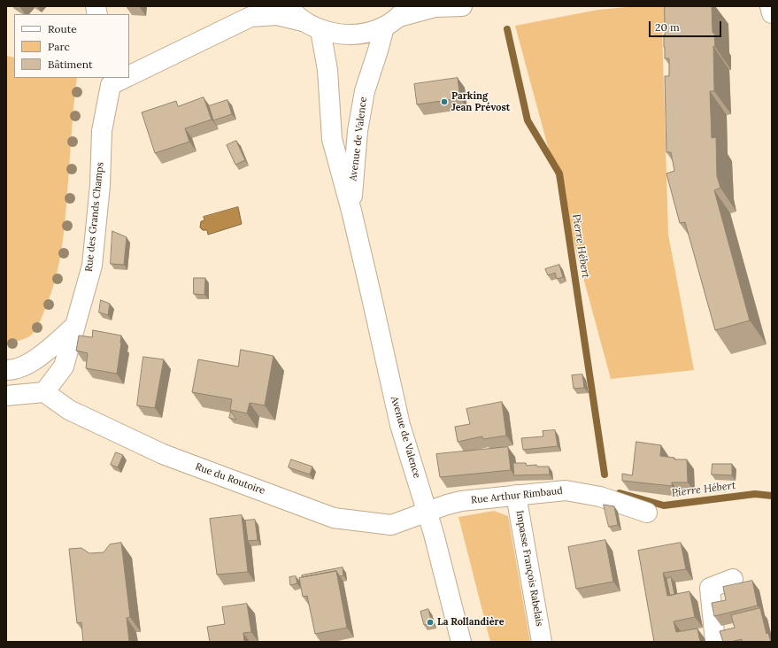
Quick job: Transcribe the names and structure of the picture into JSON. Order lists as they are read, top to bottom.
{
  "streets": {
    "street": [
      "Avenue de Valence",
      "Rue des Grands Champs",
      "Rue du Routoire",
      "Rue Arthur Rimbaud",
      "Impasse François Rabelais"
    ]
  },
  "crossings": [
    ["Avenue de Valence", "Rue du Routoire"],
    ["Avenue de Valence", "Rue Arthur Rimbaud"],
    ["Rue du Routoire", "Rue Arthur Rimbaud"],
    ["Rue Arthur Rimbaud", "Impasse François Rabelais"]
  ],
  "water": ["Pierre Hébert"],
  "places": ["Parking Jean Prévost", "La Rollandière"],
  "legend": ["Route", "Parc", "Bâtiment"],
  "scale_bar": "20 m"
}
